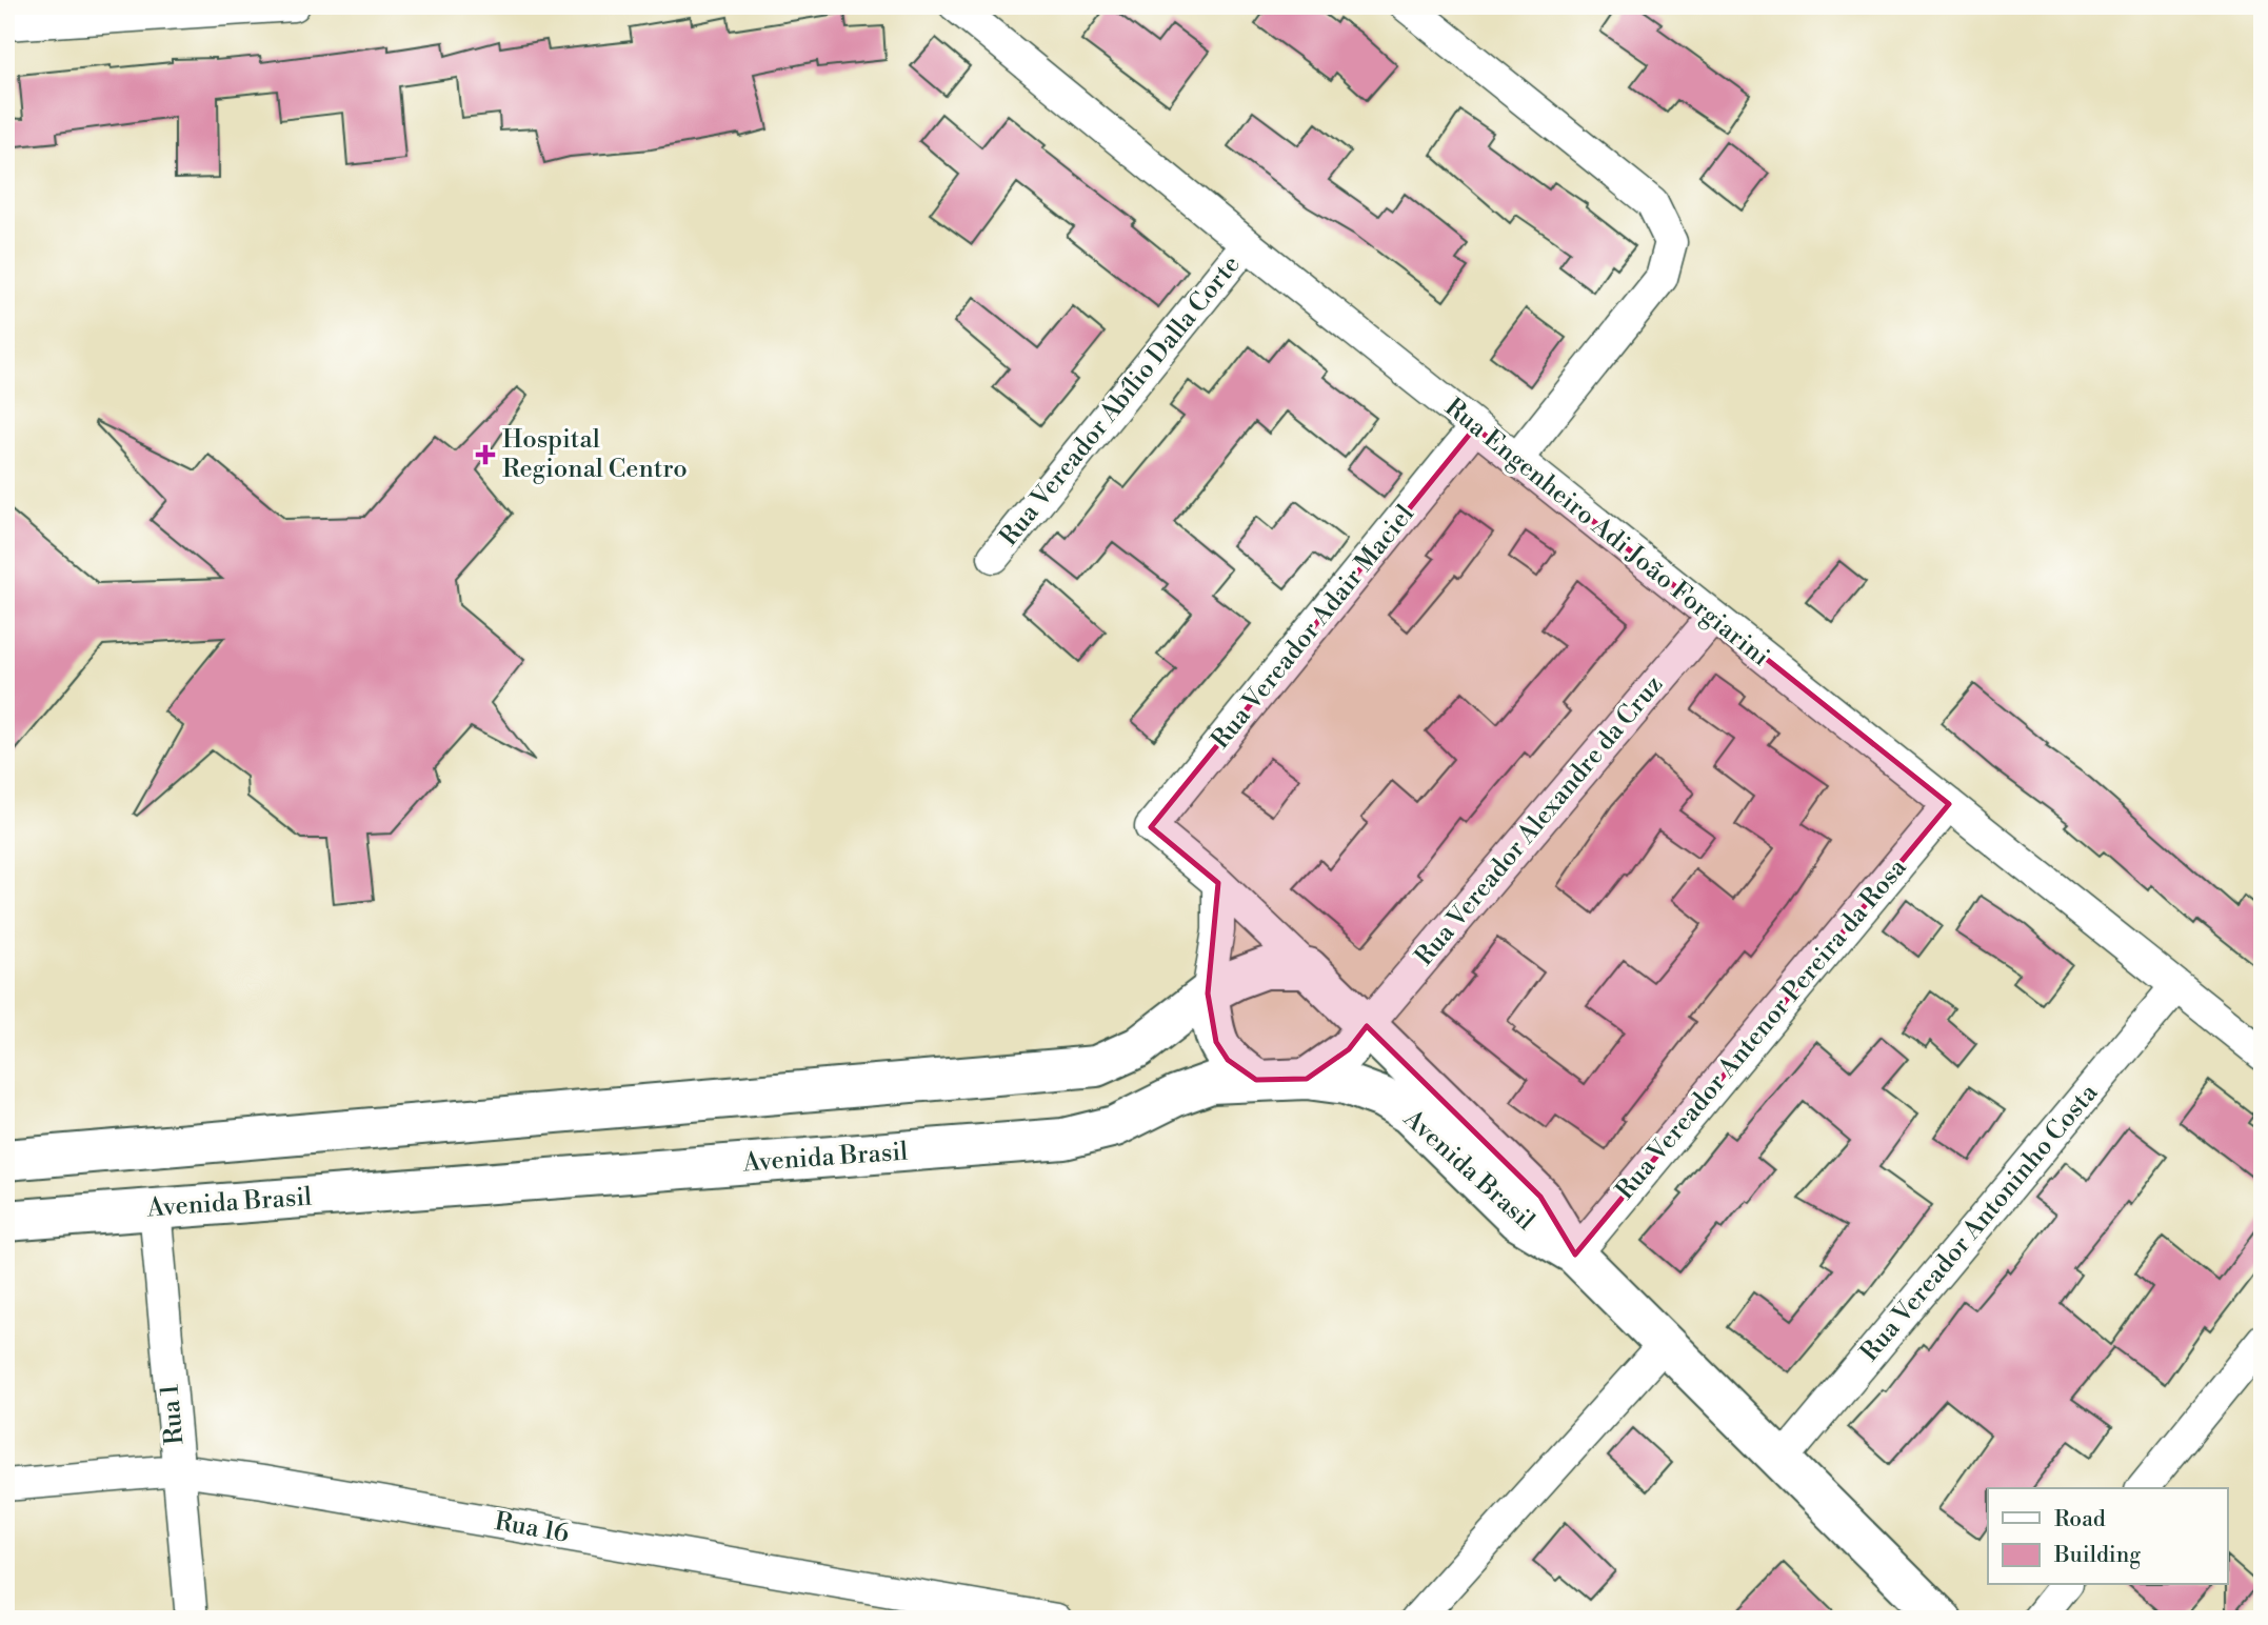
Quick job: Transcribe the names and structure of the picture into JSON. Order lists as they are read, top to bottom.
{
  "streets": {
    "street": [
      "Rua Vereador Abílio Dalla Corte",
      "Rua Engenheiro Adi João Forgiarini",
      "Rua Vereador Adair Maciel",
      "Rua Vereador Alexandre da Cruz",
      "Rua Vereador Antenor Pereira da Rosa",
      "Avenida Brasil",
      "Rua Vereador Antoninho Costa",
      "Rua 1",
      "Rua 16"
    ]
  },
  "crossings": [
    ["Rua Vereador Abílio Dalla Corte", "Rua Engenheiro Adi João Forgiarini"],
    ["Rua Engenheiro Adi João Forgiarini", "Rua Vereador Adair Maciel"],
    ["Rua Engenheiro Adi João Forgiarini", "Rua Vereador Alexandre da Cruz"],
    ["Rua Engenheiro Adi João Forgiarini", "Rua Vereador Antenor Pereira da Rosa"],
    ["Rua Engenheiro Adi João Forgiarini", "Rua Vereador Antoninho Costa"],
    ["Rua Vereador Adair Maciel", "Avenida Brasil"],
    ["Rua Vereador Alexandre da Cruz", "Avenida Brasil"],
    ["Rua Vereador Antenor Pereira da Rosa", "Avenida Brasil"],
    ["Avenida Brasil", "Rua Vereador Antoninho Costa"],
    ["Avenida Brasil", "Rua 1"],
    ["Rua 1", "Rua 16"]
  ],
  "places": {
    "health": ["Hospital Regional Centro"]
  },
  "legend": ["Road", "Building"]
}
